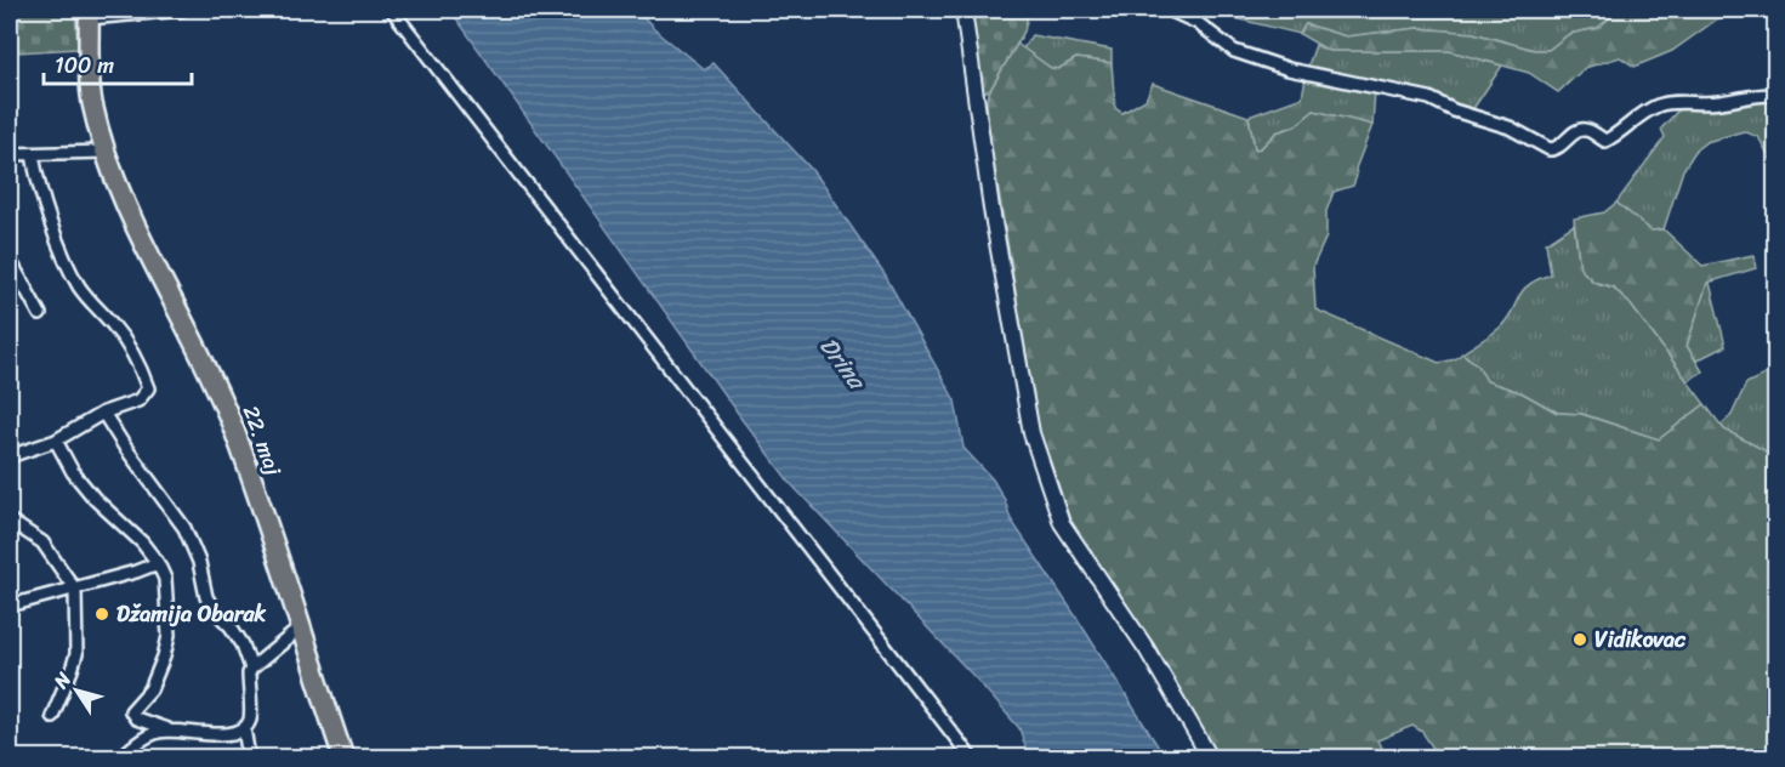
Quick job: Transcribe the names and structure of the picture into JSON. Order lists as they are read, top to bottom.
{
  "streets": {
    "main road": ["22. maj"]
  },
  "water": ["Drina"],
  "places": ["Džamija Obarak", "Vidikovac"],
  "scale_bar": "100 m",
  "north": "top left"
}
